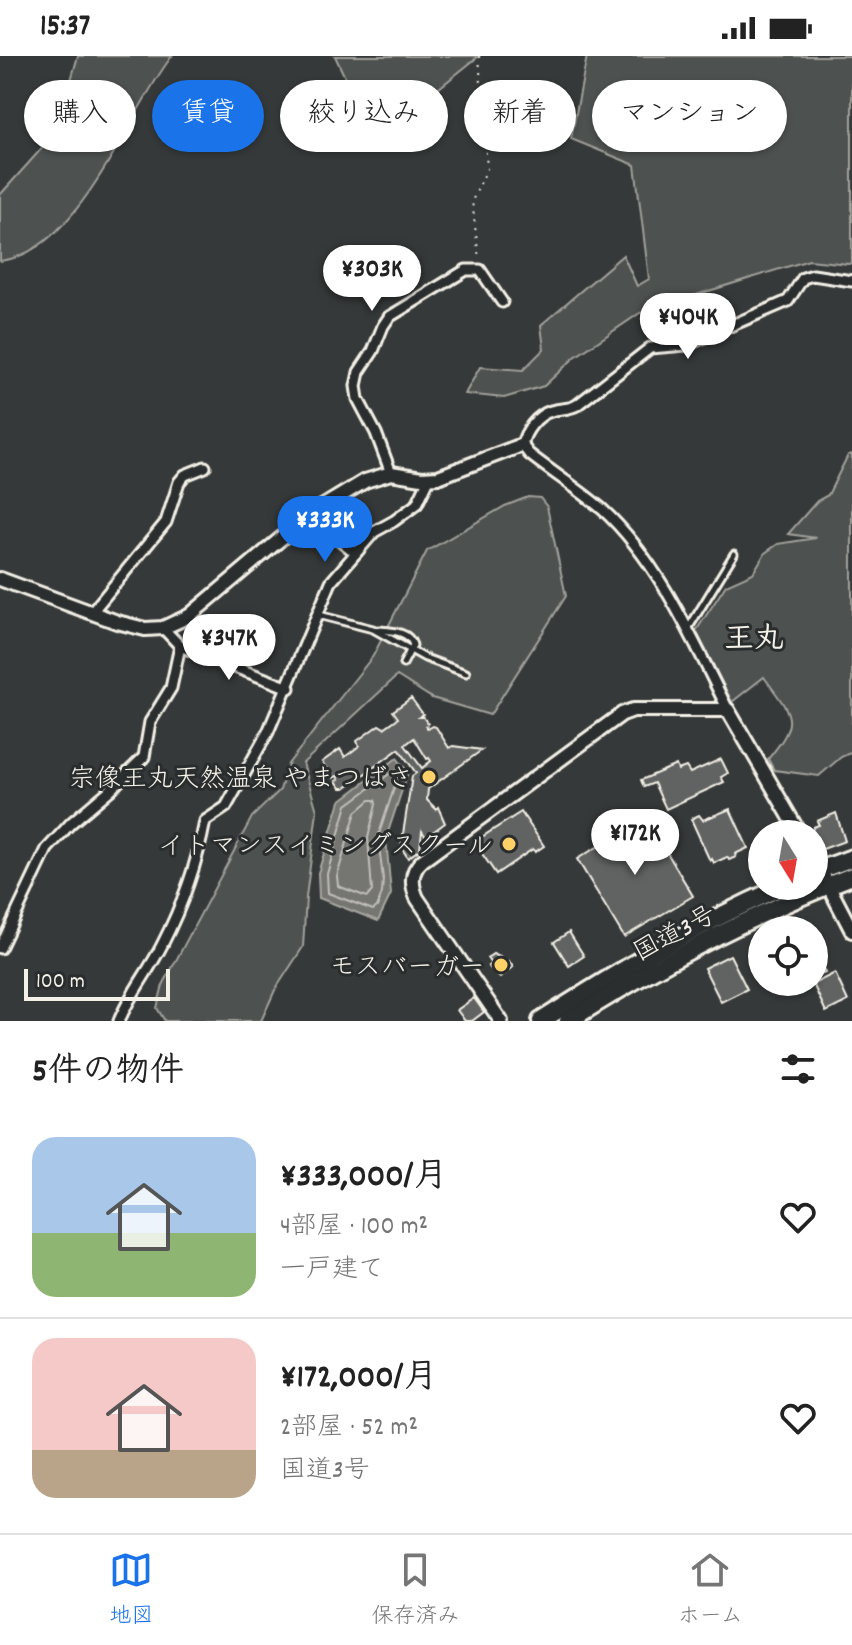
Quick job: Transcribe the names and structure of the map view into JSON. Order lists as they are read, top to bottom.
{
  "streets": {
    "highway": ["国道3号"]
  },
  "districts": ["王丸"],
  "places": ["宗像王丸天然温泉 やまつばさ", "イトマンスイミングスクール", "モスバーガー"],
  "scale_bar": "100 m",
  "north": "bottom",
  "page": {
    "status": "15:37",
    "chip": [
      "購入",
      "賃貸",
      "絞り込み",
      "新着",
      "マンション"
    ],
    "price": [
      "¥303K",
      "¥404K",
      "¥333K",
      "¥347K",
      "¥172K"
    ],
    "scale": "100 m",
    "heading": "5件の物件",
    "list": [
      {
        "name": "¥333,000/月",
        "note": "4部屋 · 100 m² · 一戸建て"
      },
      {
        "name": "¥172,000/月",
        "note": "2部屋 · 52 m² · 国道3号"
      }
    ],
    "tabs": ["地図", "保存済み", "ホーム"]
  }
}
